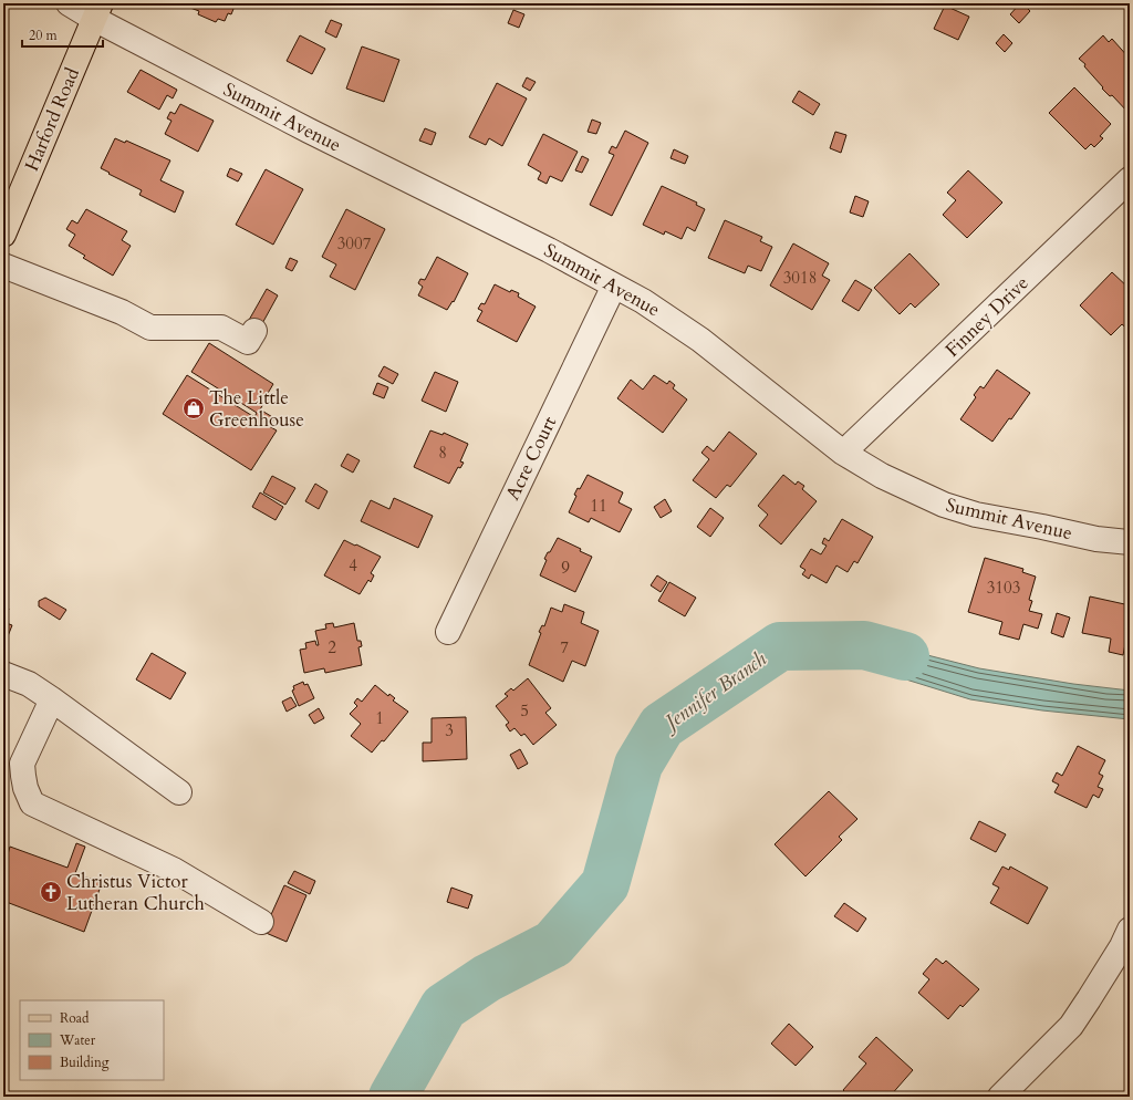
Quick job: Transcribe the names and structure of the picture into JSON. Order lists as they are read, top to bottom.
{
  "streets": {
    "main road": ["Harford Road"],
    "street": ["Summit Avenue", "Finney Drive", "Acre Court"]
  },
  "crossings": [
    ["Summit Avenue", "Harford Road"],
    ["Summit Avenue", "Finney Drive"],
    ["Summit Avenue", "Acre Court"]
  ],
  "water": ["Jennifer Branch"],
  "places": {
    "shop": ["The Little Greenhouse"],
    "church": ["Christus Victor Lutheran Church"]
  },
  "house_numbers": [
    "3007",
    "3018",
    "8",
    "11",
    "4",
    "9",
    "3103",
    "2",
    "7",
    "5",
    "1",
    "3"
  ],
  "legend": ["Road", "Water", "Building"],
  "scale_bar": "20 m"
}
